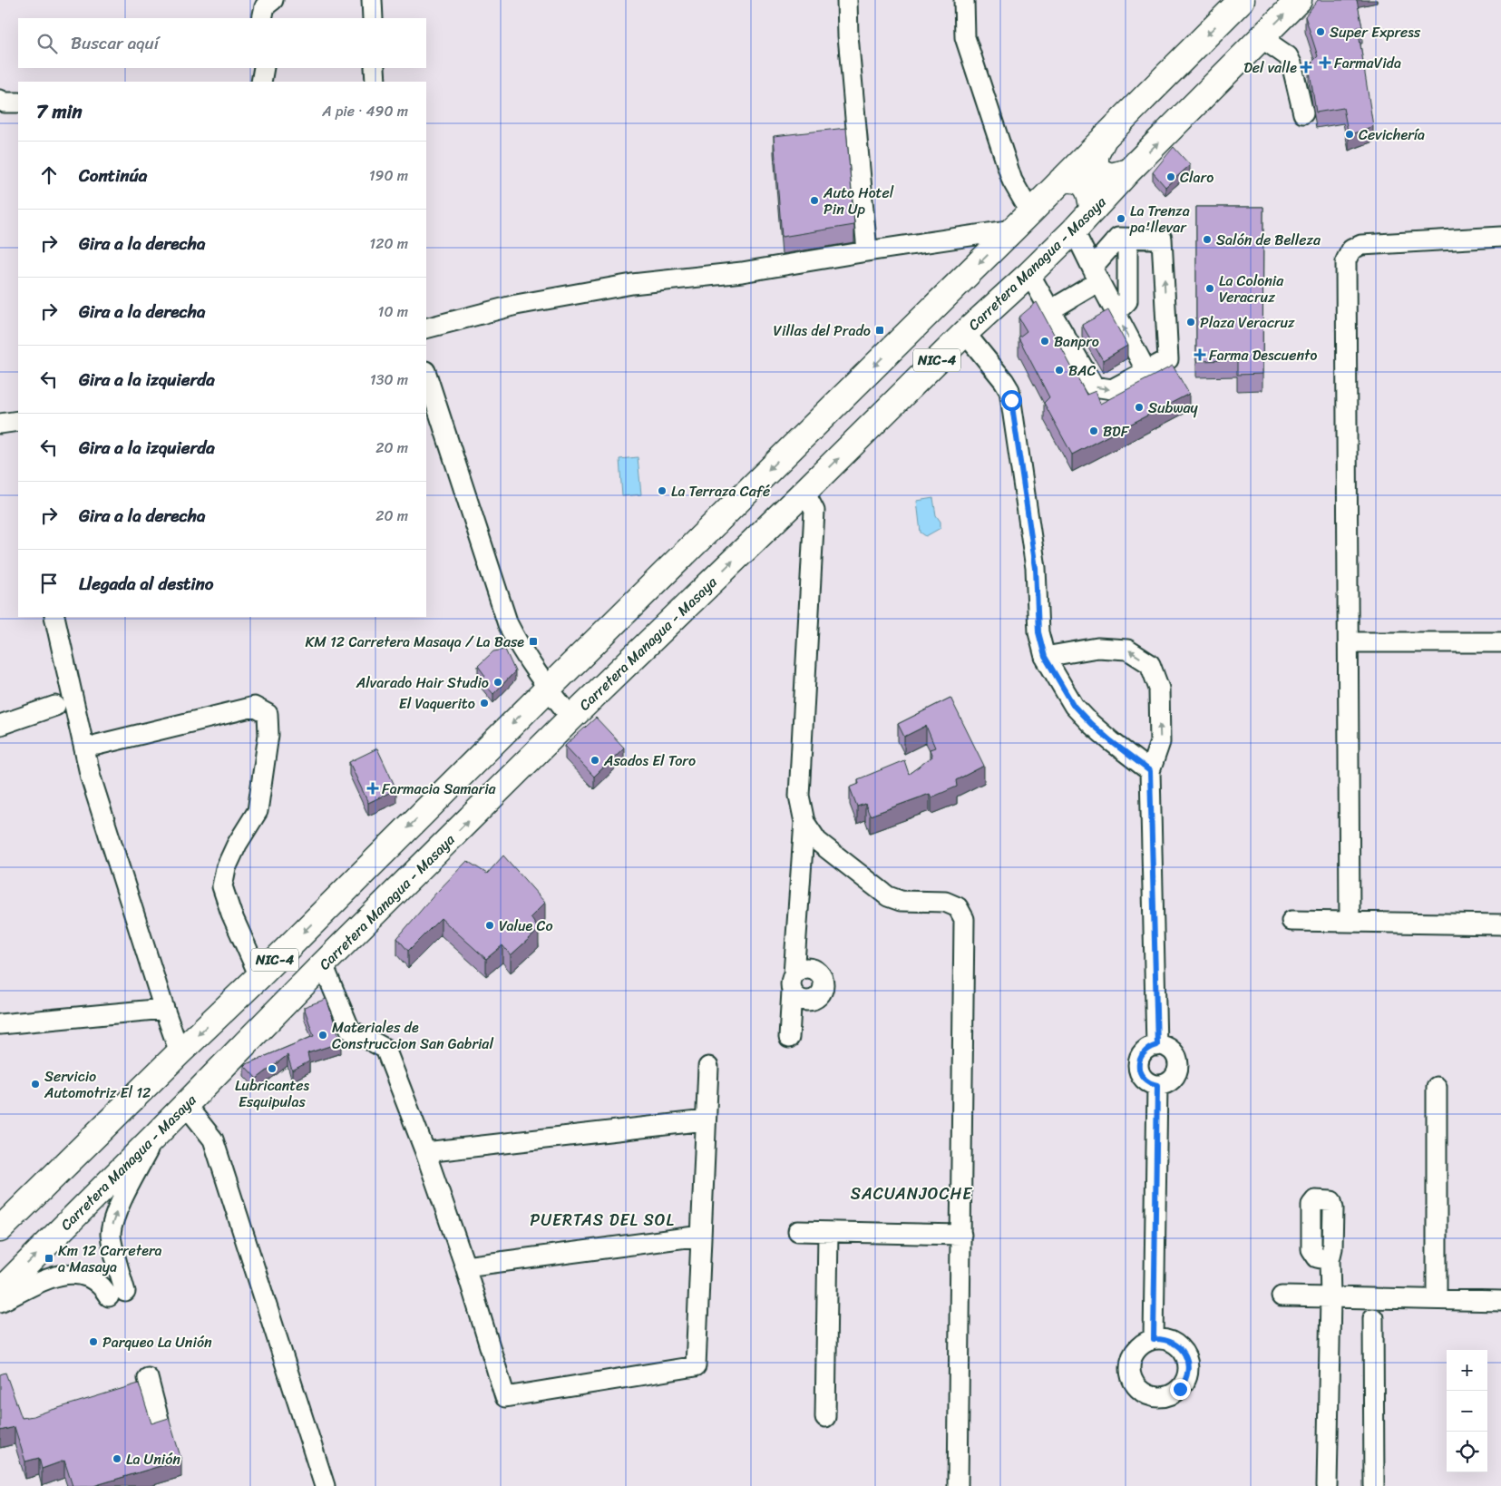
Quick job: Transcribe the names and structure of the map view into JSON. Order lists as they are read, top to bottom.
{
  "streets": {
    "highway": ["Carretera Managua - Masaya", "NIC-4"]
  },
  "districts": ["SACUANJOCHE", "PUERTAS DEL SOL"],
  "places": {
    "other": [
      "Super Express",
      "Cevichería",
      "Claro",
      "Auto Hotel Pin Up",
      "La Trenza pa'llevar",
      "Salón de Belleza",
      "La Colonia Veracruz",
      "Plaza Veracruz",
      "Banpro",
      "BAC",
      "Subway",
      "BDF",
      "La Terraza Café",
      "Alvarado Hair Studio",
      "El Vaquerito",
      "Asados El Toro",
      "Value Co",
      "Materiales de Construccion San Gabrial",
      "Lubricantes Esquipulas",
      "Servicio Automotriz El 12",
      "Parqueo La Unión",
      "La Unión"
    ],
    "health": [
      "FarmaVida",
      "Del valle",
      "Farma Descuento",
      "Farmacia Samaria"
    ],
    "transit": ["Villas del Prado", "KM 12 Carretera Masaya / La Base", "Km 12 Carretera a Masaya"]
  },
  "page": {
    "search": "Buscar aquí",
    "heading": ["7 min", "A pie · 490 m"],
    "list": [
      ["Continúa", "190 m"],
      ["Gira a la derecha", "120 m"],
      ["Gira a la derecha", "10 m"],
      ["Gira a la izquierda", "130 m"],
      ["Gira a la izquierda", "20 m"],
      ["Gira a la derecha", "20 m"],
      "Llegada al destino"
    ],
    "map_buttons": ["+", "−"]
  }
}
